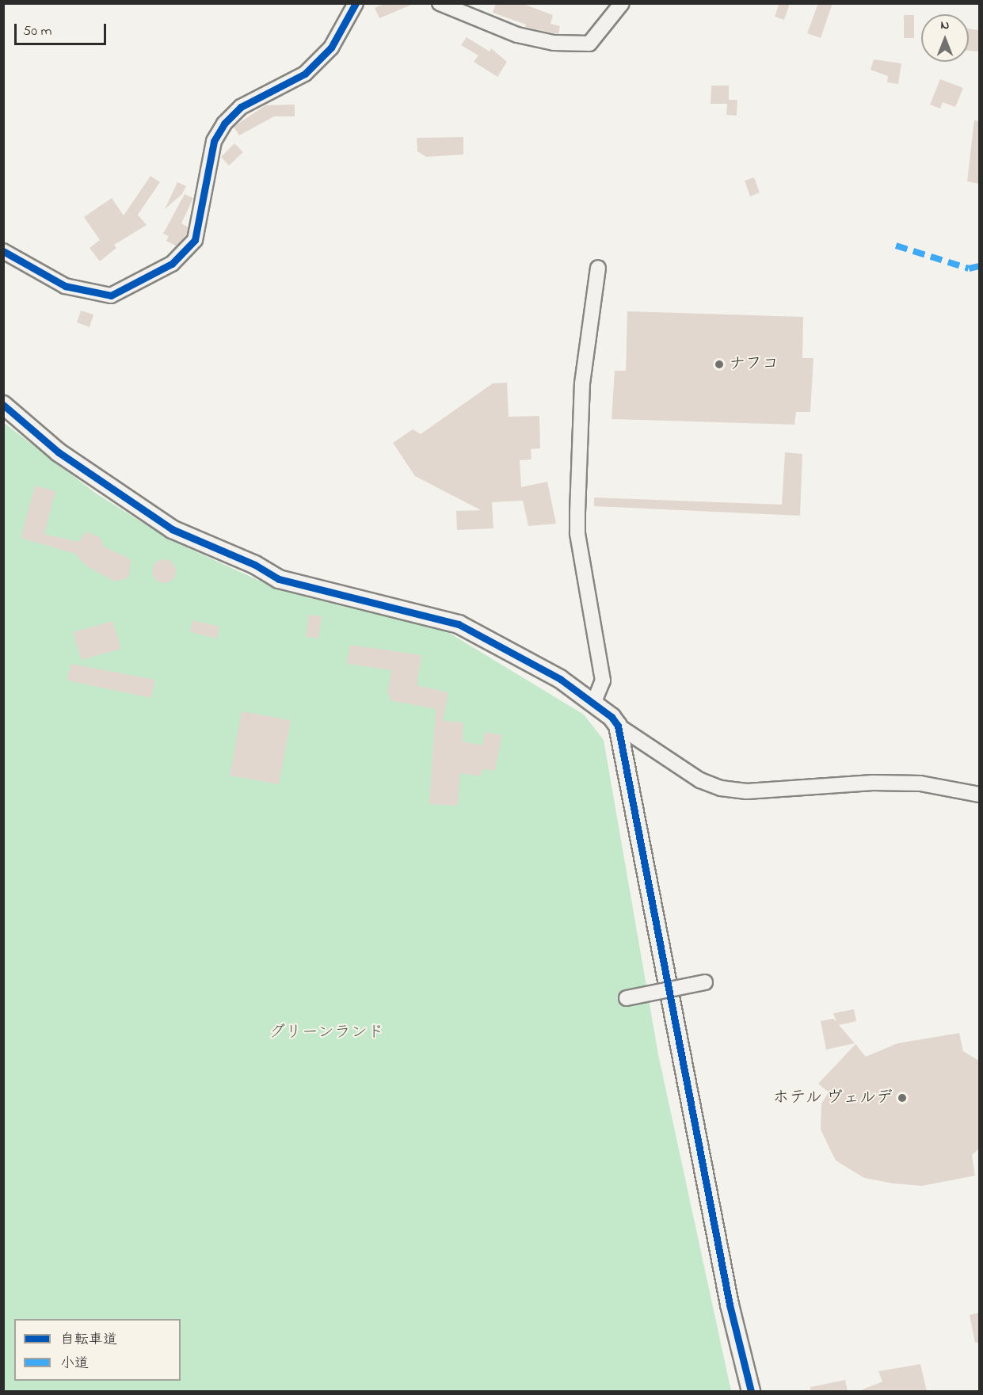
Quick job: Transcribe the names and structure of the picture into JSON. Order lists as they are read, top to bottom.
{
  "parks": ["グリーンランド"],
  "places": ["ナフコ", "ホテル ヴェルデ"],
  "legend": ["自転車道", "小道"],
  "scale_bar": "50 m",
  "north": "top"
}
